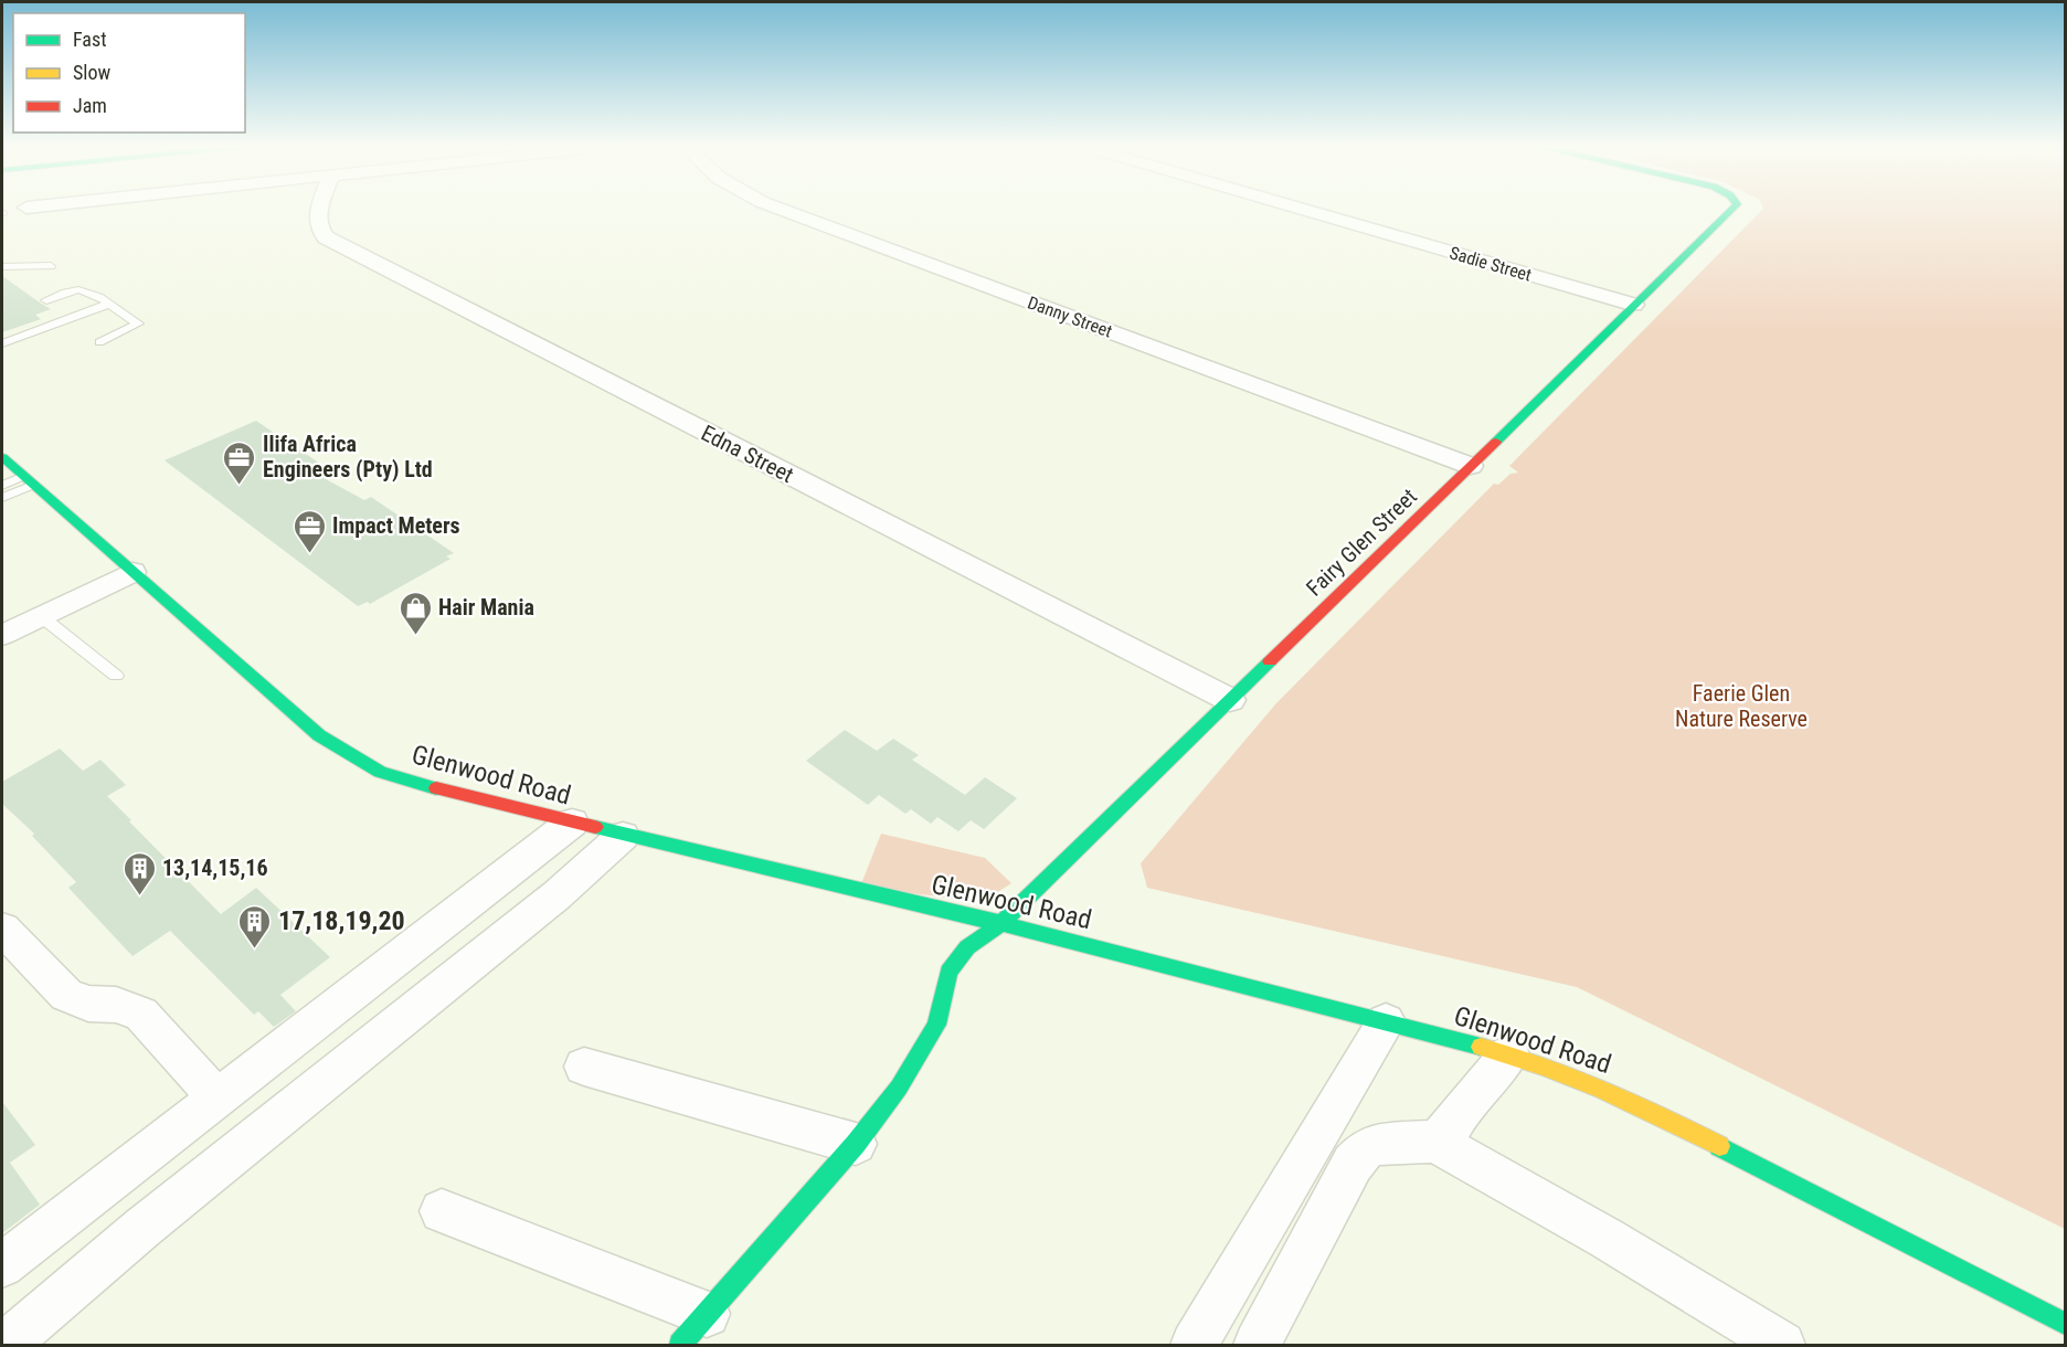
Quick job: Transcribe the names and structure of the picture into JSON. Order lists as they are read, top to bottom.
{
  "streets": {
    "street": [
      "Sadie Street",
      "Danny Street",
      "Edna Street",
      "Fairy Glen Street",
      "Glenwood Road"
    ]
  },
  "crossings": [
    ["Sadie Street", "Fairy Glen Street"],
    ["Danny Street", "Fairy Glen Street"],
    ["Edna Street", "Fairy Glen Street"],
    ["Fairy Glen Street", "Glenwood Road"]
  ],
  "parks": ["Faerie Glen Nature Reserve"],
  "places": {
    "office": ["Ilifa Africa Engineers (Pty) Ltd", "Impact Meters"],
    "shop": ["Hair Mania"],
    "building": ["13,14,15,16", "17,18,19,20"]
  },
  "legend": ["Fast", "Slow", "Jam"]
}
